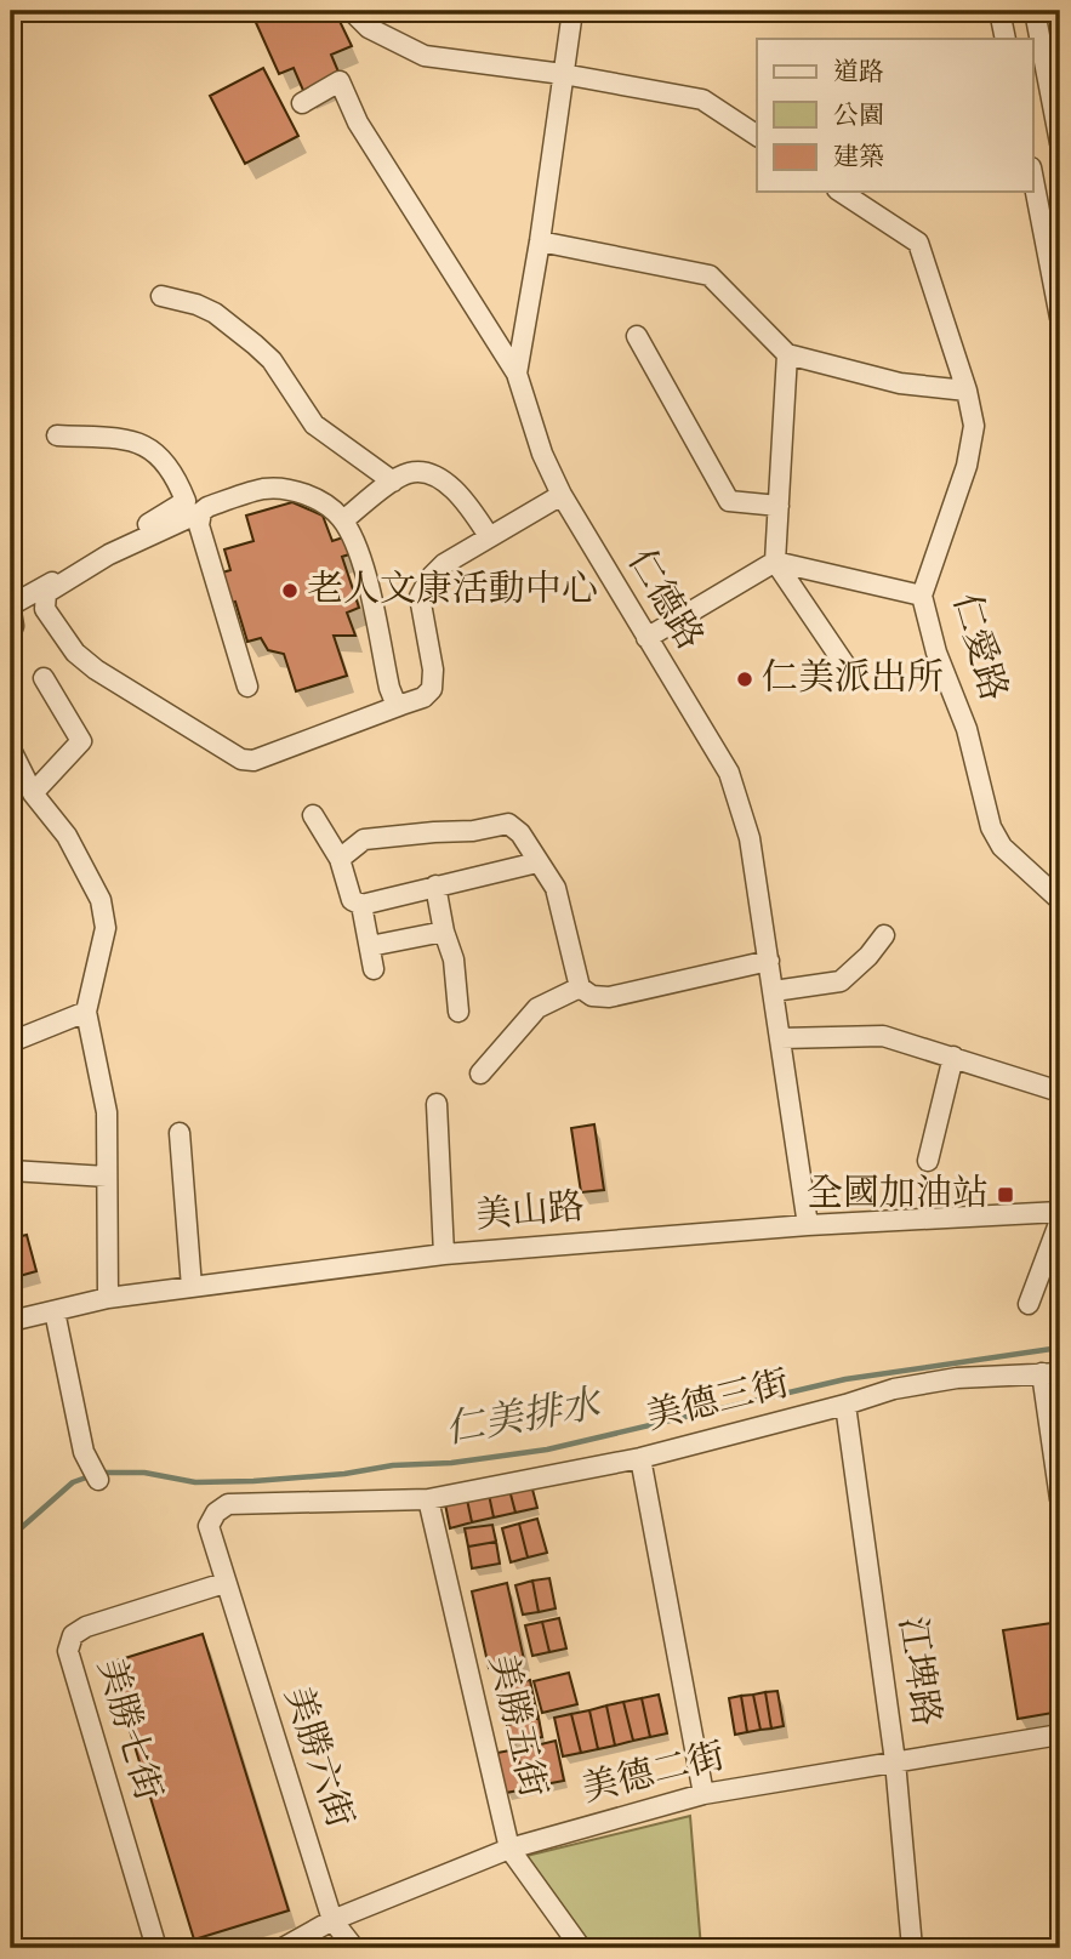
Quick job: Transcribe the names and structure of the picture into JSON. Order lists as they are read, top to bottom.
{
  "streets": {
    "street": [
      "仁德路",
      "仁愛路",
      "美山路",
      "美德三街",
      "江埤路",
      "美勝五街",
      "美勝七街",
      "美勝六街",
      "美德二街"
    ]
  },
  "crossings": [
    ["仁德路", "美山路"],
    ["美德三街", "江埤路"],
    ["美德三街", "美勝五街"],
    ["美德三街", "美勝七街"],
    ["美德三街", "美勝六街"],
    ["江埤路", "美德二街"],
    ["美勝五街", "美德二街"],
    ["美勝七街", "美勝六街"],
    ["美勝六街", "美德二街"]
  ],
  "water": ["仁美排水"],
  "places": {
    "other": ["老人文康活動中心", "仁美派出所"],
    "transit": ["全國加油站"]
  },
  "legend": ["道路", "公園", "建築"]
}
